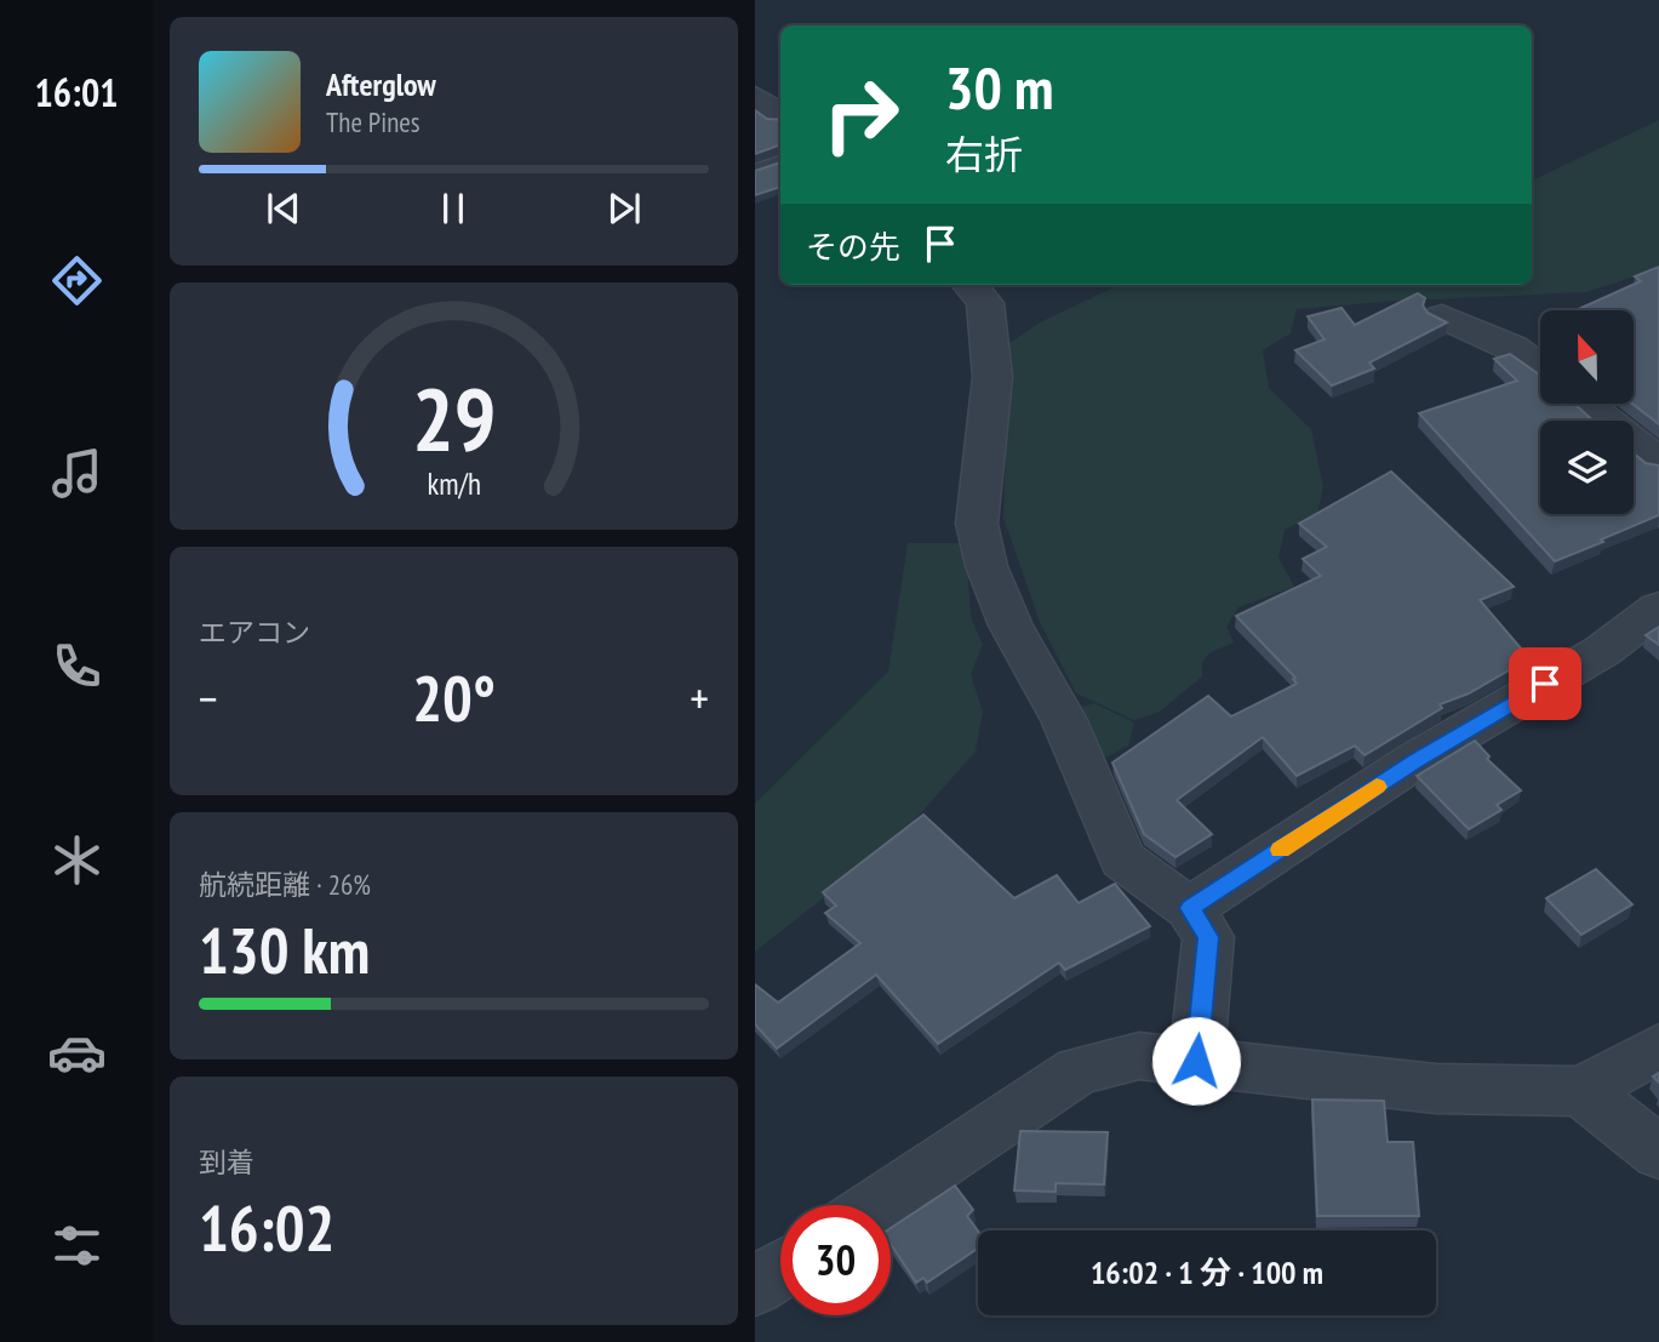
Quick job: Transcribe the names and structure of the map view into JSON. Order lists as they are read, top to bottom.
{
  "north": "top",
  "page": {
    "tabs": "16:01",
    "turn": ["30 m", "右折"],
    "song": ["Afterglow", "The Pines"],
    "then": "その先",
    "tile": [
      "エアコン",
      ["航続距離 · 26%", "130 km"],
      ["到着", "16:02"]
    ],
    "heat": ["−", "20°", "+"],
    "limit": "30",
    "trip": "16:02 · 1 分 · 100 m",
    "gauge": ["29", "km/h"]
  }
}
